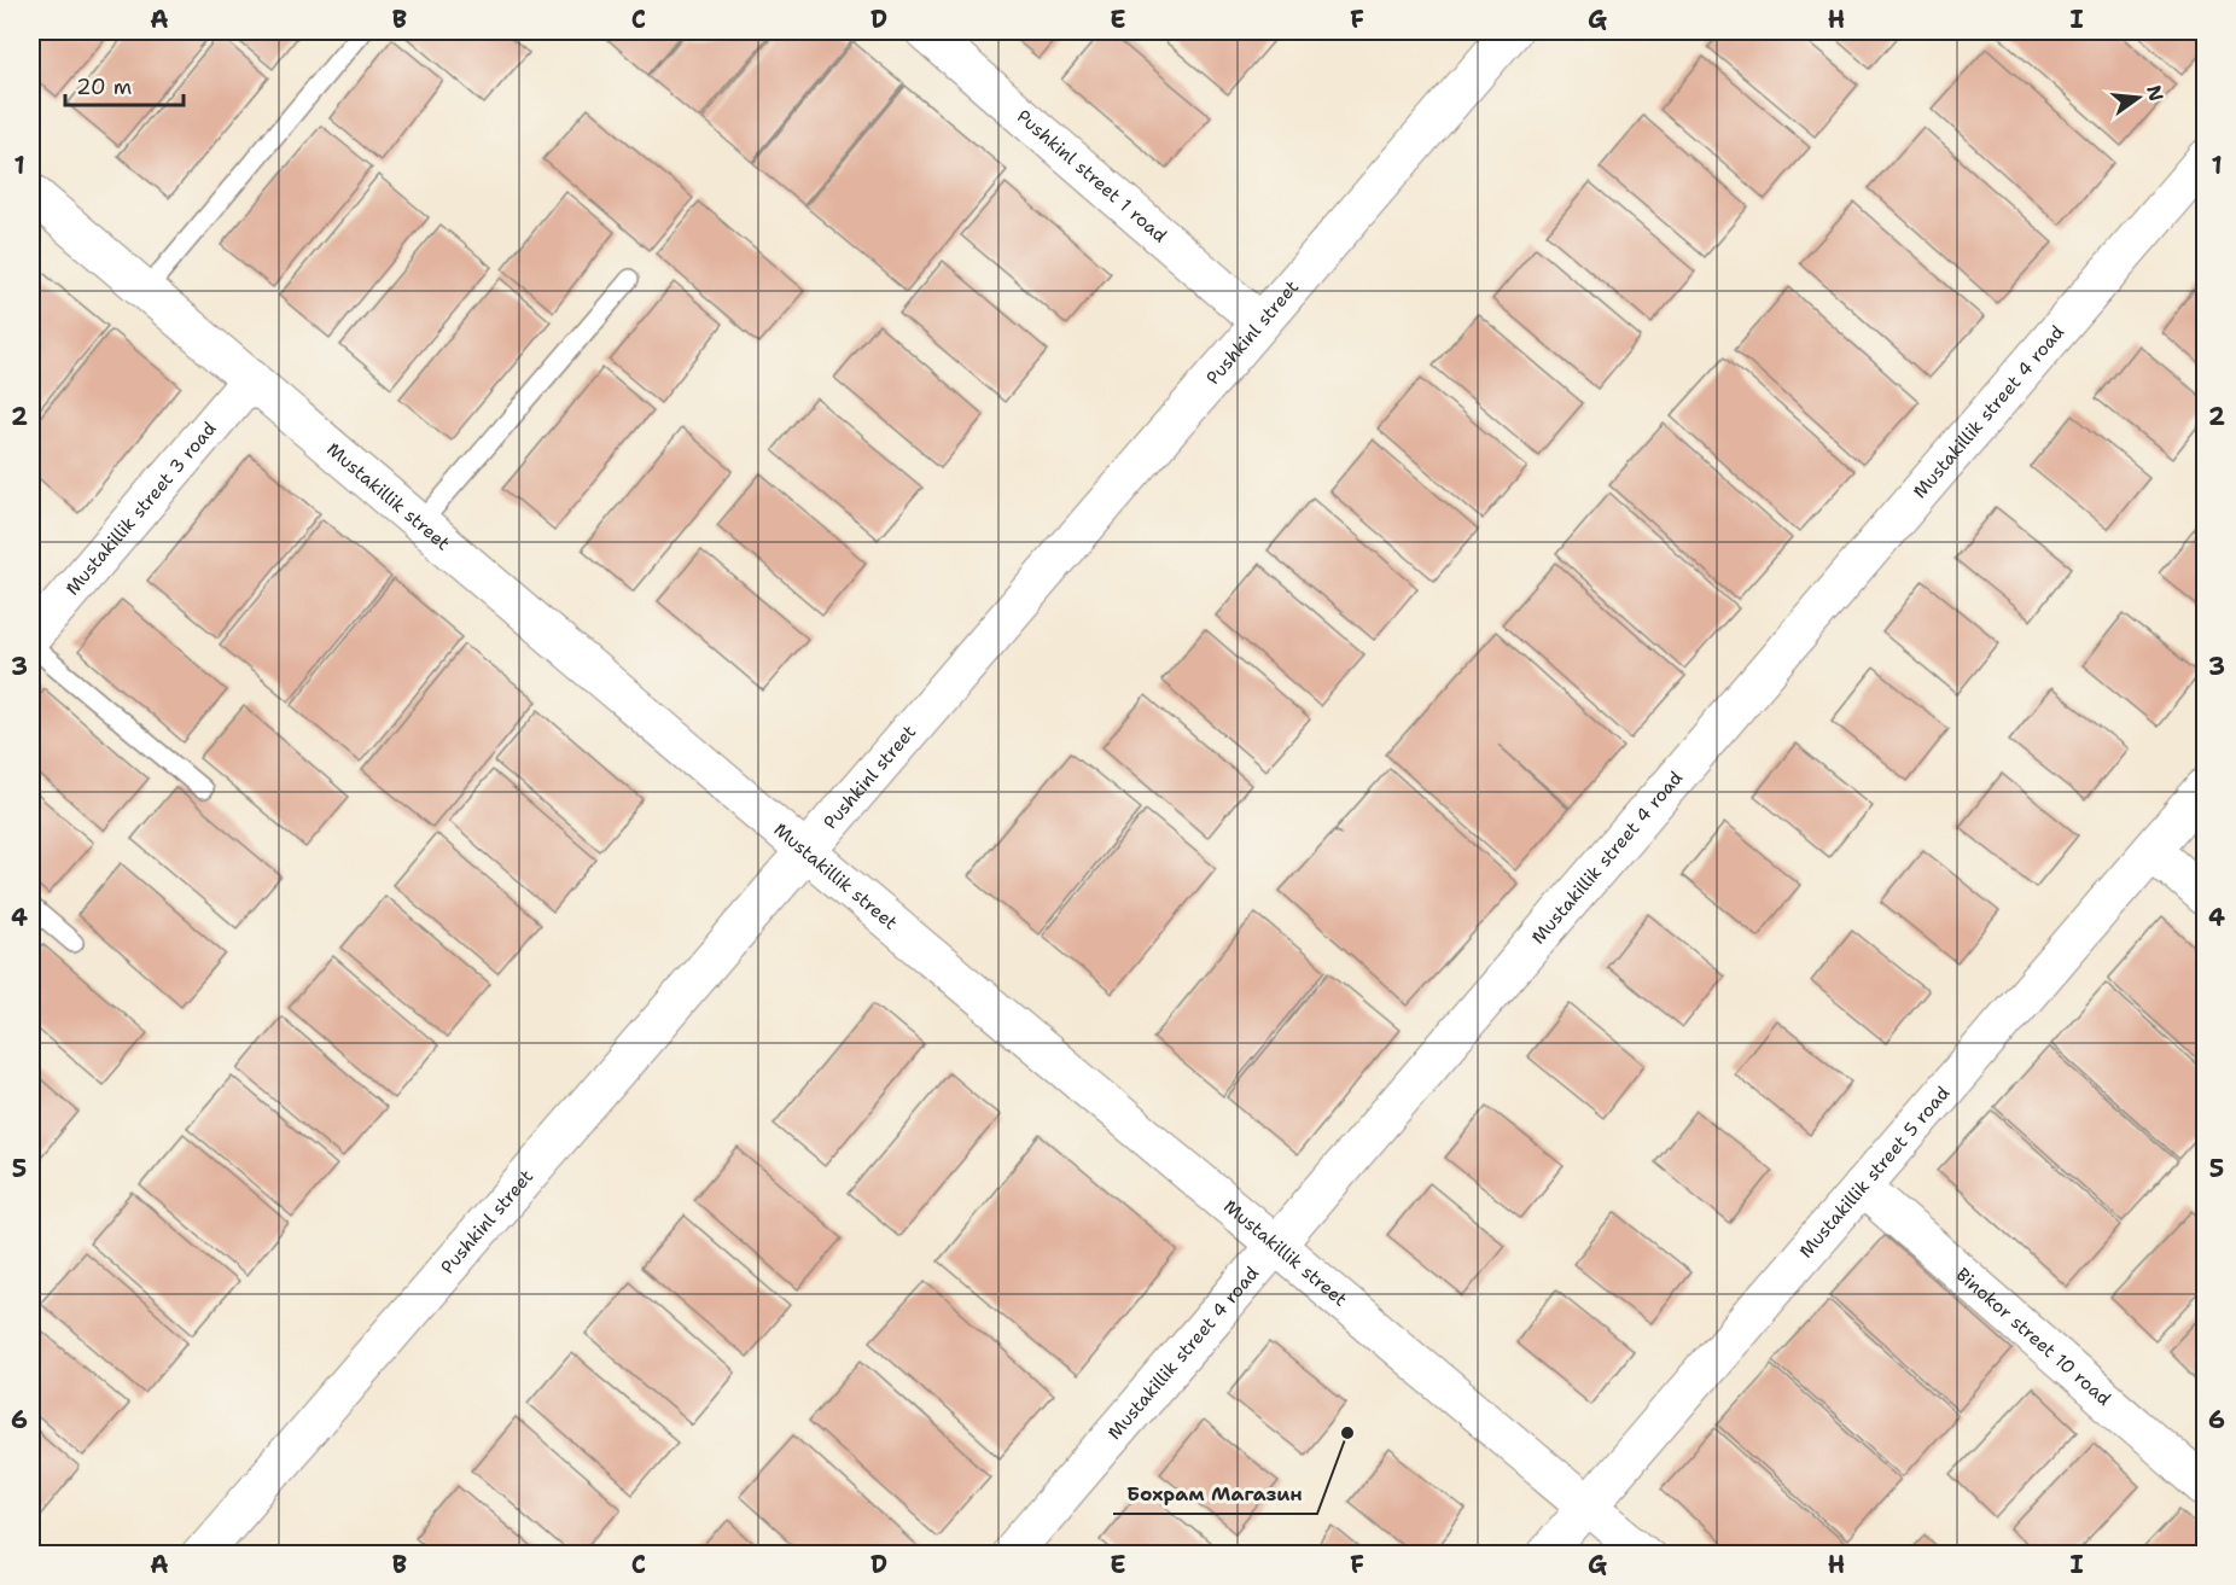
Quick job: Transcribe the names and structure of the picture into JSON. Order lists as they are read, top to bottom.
{
  "streets": {
    "street": [
      "Pushkinl street 1 road",
      "Pushkinl street",
      "Mustakillik street 4 road",
      "Mustakillik street",
      "Mustakillik street 3 road",
      "Mustakillik street 5 road",
      "Binokor street 10 road"
    ]
  },
  "crossings": [
    ["Pushkinl street 1 road", "Pushkinl street"],
    ["Pushkinl street", "Mustakillik street"],
    ["Mustakillik street 4 road", "Mustakillik street"],
    ["Mustakillik street", "Mustakillik street 3 road"],
    ["Mustakillik street", "Mustakillik street 5 road"],
    ["Mustakillik street 5 road", "Binokor street 10 road"]
  ],
  "places": ["Бохрам Магазин"],
  "scale_bar": "20 m",
  "north": "right",
  "grid": {
    "columns": [
      "A",
      "B",
      "C",
      "D",
      "E",
      "F",
      "G",
      "H",
      "I"
    ],
    "rows": [
      "1",
      "2",
      "3",
      "4",
      "5",
      "6"
    ]
  }
}
